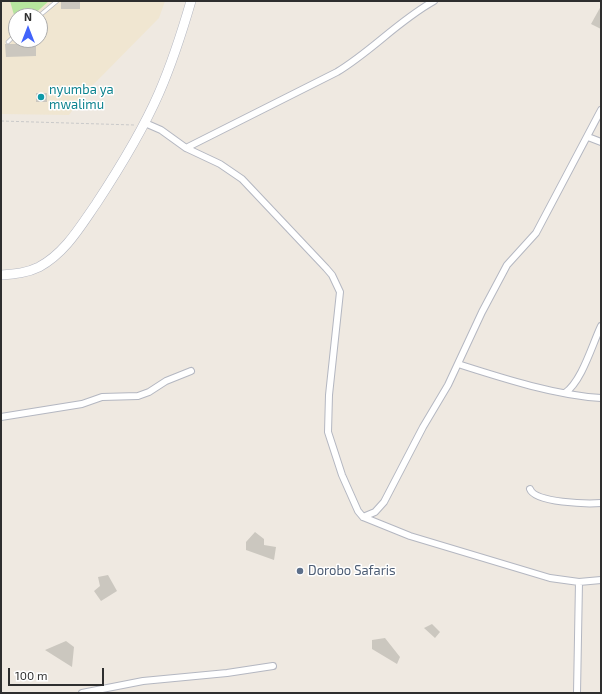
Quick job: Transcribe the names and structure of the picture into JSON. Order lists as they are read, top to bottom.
{
  "places": ["nyumba ya mwalimu", "Dorobo Safaris"],
  "scale_bar": "100 m",
  "north": "top"
}
